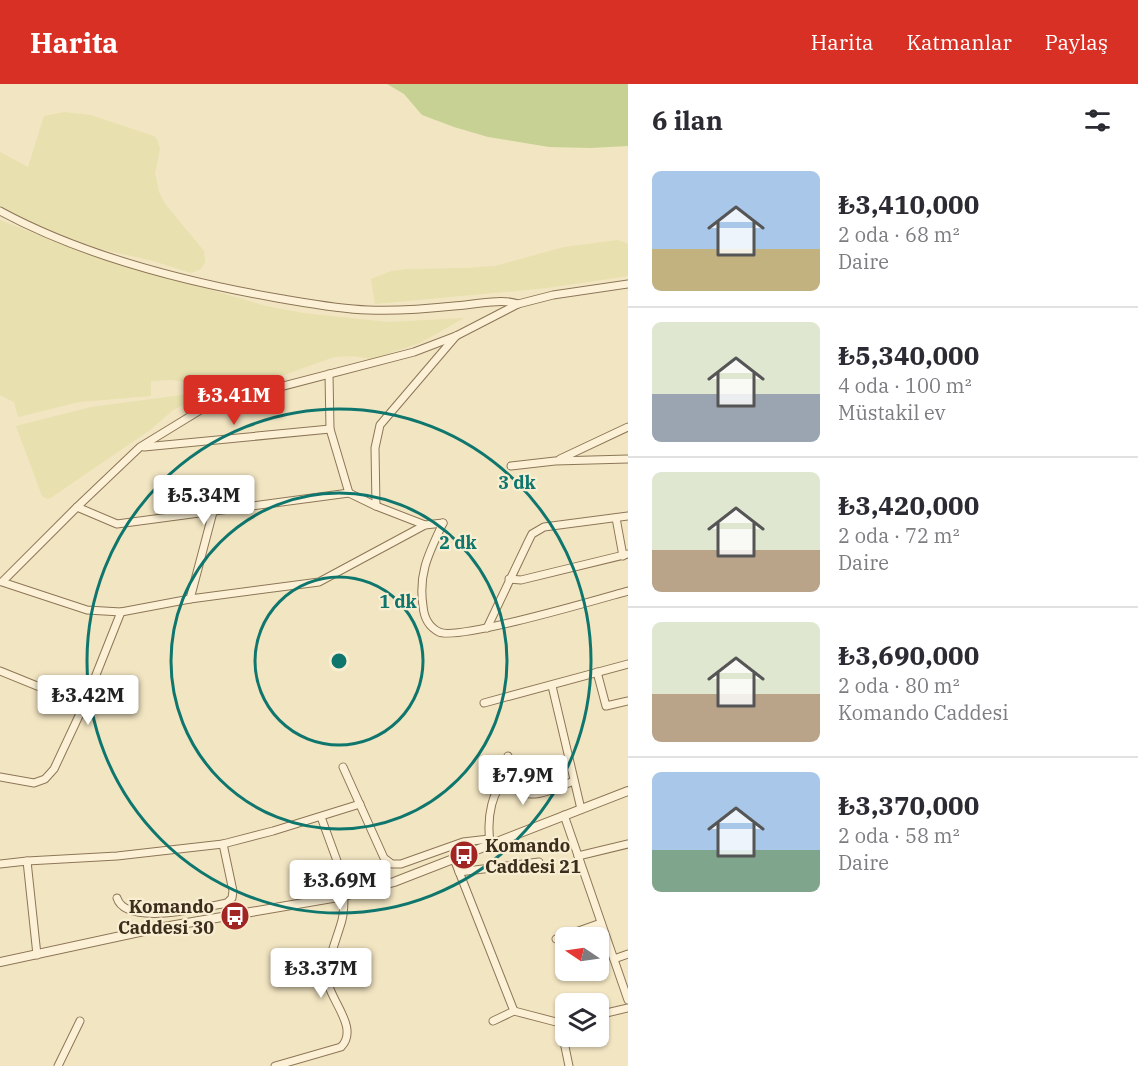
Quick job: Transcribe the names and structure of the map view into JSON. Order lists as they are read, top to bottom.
{
  "places": {
    "bus stop": ["Komando Caddesi 21", "Komando Caddesi 30"]
  },
  "north": "left",
  "page": {
    "header": "Harita",
    "nav": ["Harita", "Katmanlar", "Paylaş"],
    "heading": "6 ilan",
    "list": [
      {
        "name": "₺3,410,000",
        "note": "2 oda · 68 m² · Daire"
      },
      {
        "name": "₺5,340,000",
        "note": "4 oda · 100 m² · Müstakil ev"
      },
      {
        "name": "₺3,420,000",
        "note": "2 oda · 72 m² · Daire"
      },
      {
        "name": "₺3,690,000",
        "note": "2 oda · 80 m² · Komando Caddesi"
      },
      {
        "name": "₺3,370,000",
        "note": "2 oda · 58 m² · Daire"
      }
    ],
    "price": [
      "₺3.41M",
      "₺5.34M",
      "₺3.42M",
      "₺7.9M",
      "₺3.69M",
      "₺3.37M"
    ]
  },
  "rings": ["3 dk", "2 dk", "1 dk"]
}
